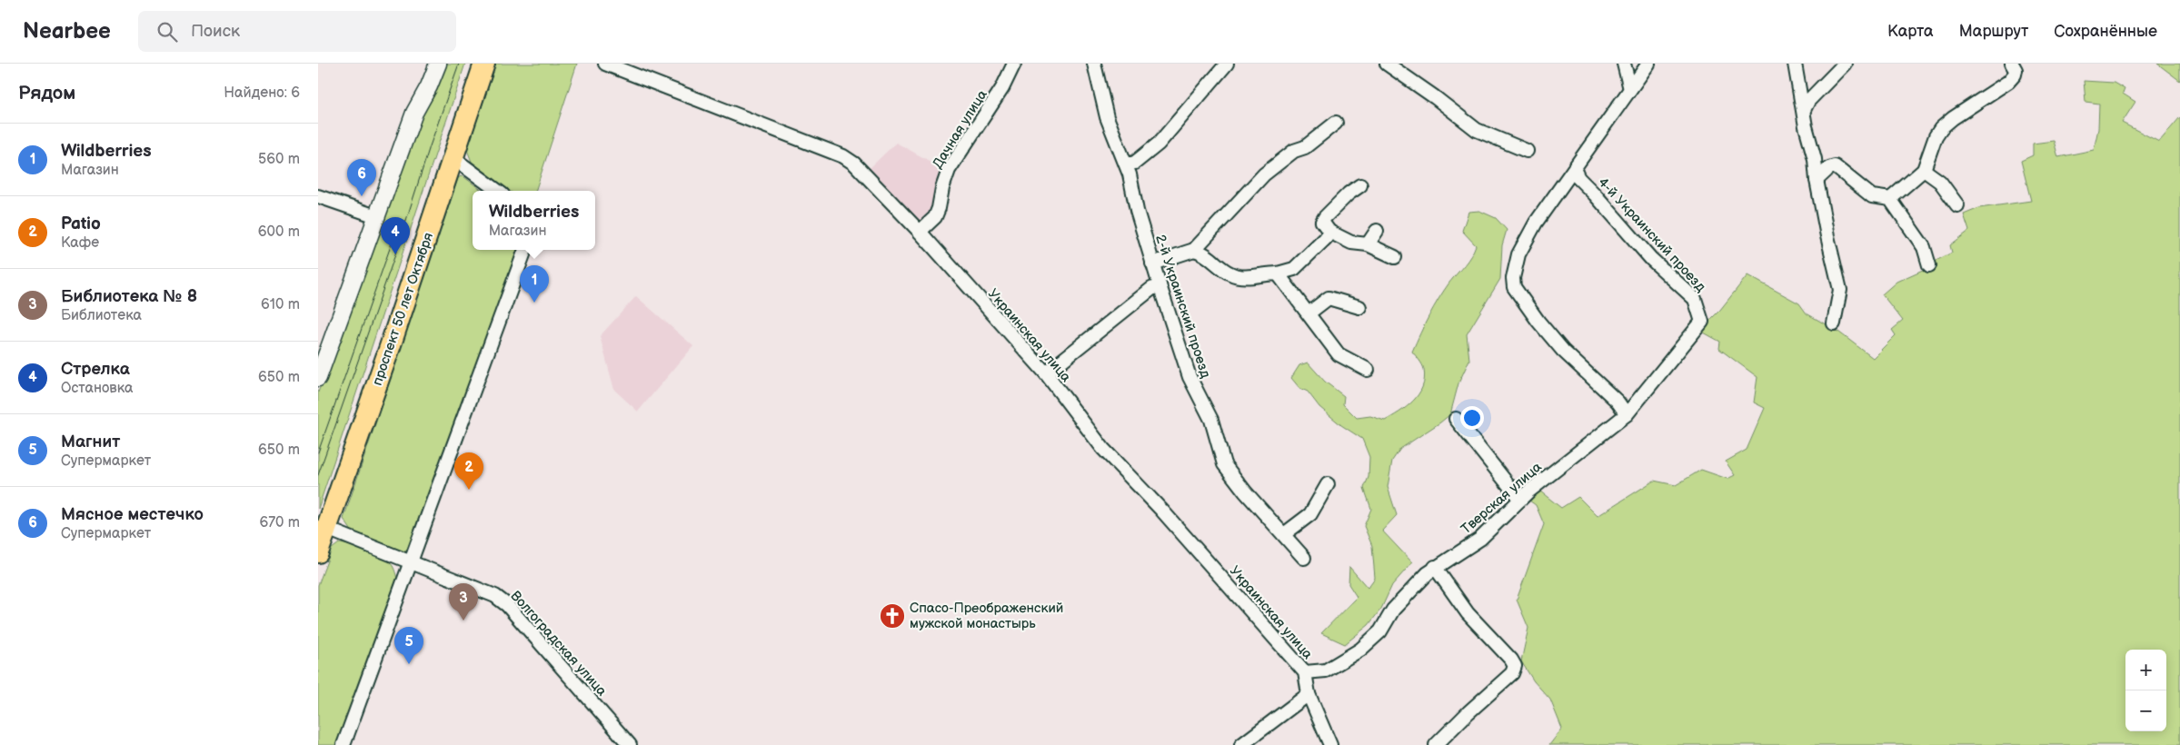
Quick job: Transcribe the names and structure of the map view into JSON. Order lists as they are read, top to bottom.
{
  "streets": {
    "main road": ["проспект 50 лет Октября"],
    "street": [
      "Дачная улица",
      "4-й Украинский проезд",
      "2-й Украинский проезд",
      "Украинская улица",
      "Тверская улица",
      "Волгоградская улица"
    ]
  },
  "crossings": [
    ["Дачная улица", "Украинская улица"],
    ["4-й Украинский проезд", "Тверская улица"],
    ["проспект 50 лет Октября", "Волгоградская улица"],
    ["Украинская улица", "Тверская улица"]
  ],
  "places": {
    "church": ["Спасо-Преображенский мужской монастырь"]
  },
  "page": {
    "header": "Nearbee",
    "search": "Поиск",
    "nav": ["Карта", "Маршрут", "Сохранённые"],
    "heading": ["Рядом", "Найдено: 6"],
    "list": [
      {
        "mark": "1",
        "name": "Wildberries",
        "note": "Магазин",
        "value": "560 m"
      },
      {
        "mark": "2",
        "name": "Patio",
        "note": "Кафе",
        "value": "600 m"
      },
      {
        "mark": "3",
        "name": "Библиотека № 8",
        "note": "Библиотека",
        "value": "610 m"
      },
      {
        "mark": "4",
        "name": "Стрелка",
        "note": "Остановка",
        "value": "650 m"
      },
      {
        "mark": "5",
        "name": "Магнит",
        "note": "Супермаркет",
        "value": "650 m"
      },
      {
        "mark": "6",
        "name": "Мясное местечко",
        "note": "Супермаркет",
        "value": "670 m"
      }
    ],
    "pins": [
      "6",
      "4",
      "1",
      "2",
      "3",
      "5"
    ],
    "popup": ["Wildberries", "Магазин"],
    "map_buttons": ["+", "−"]
  }
}
